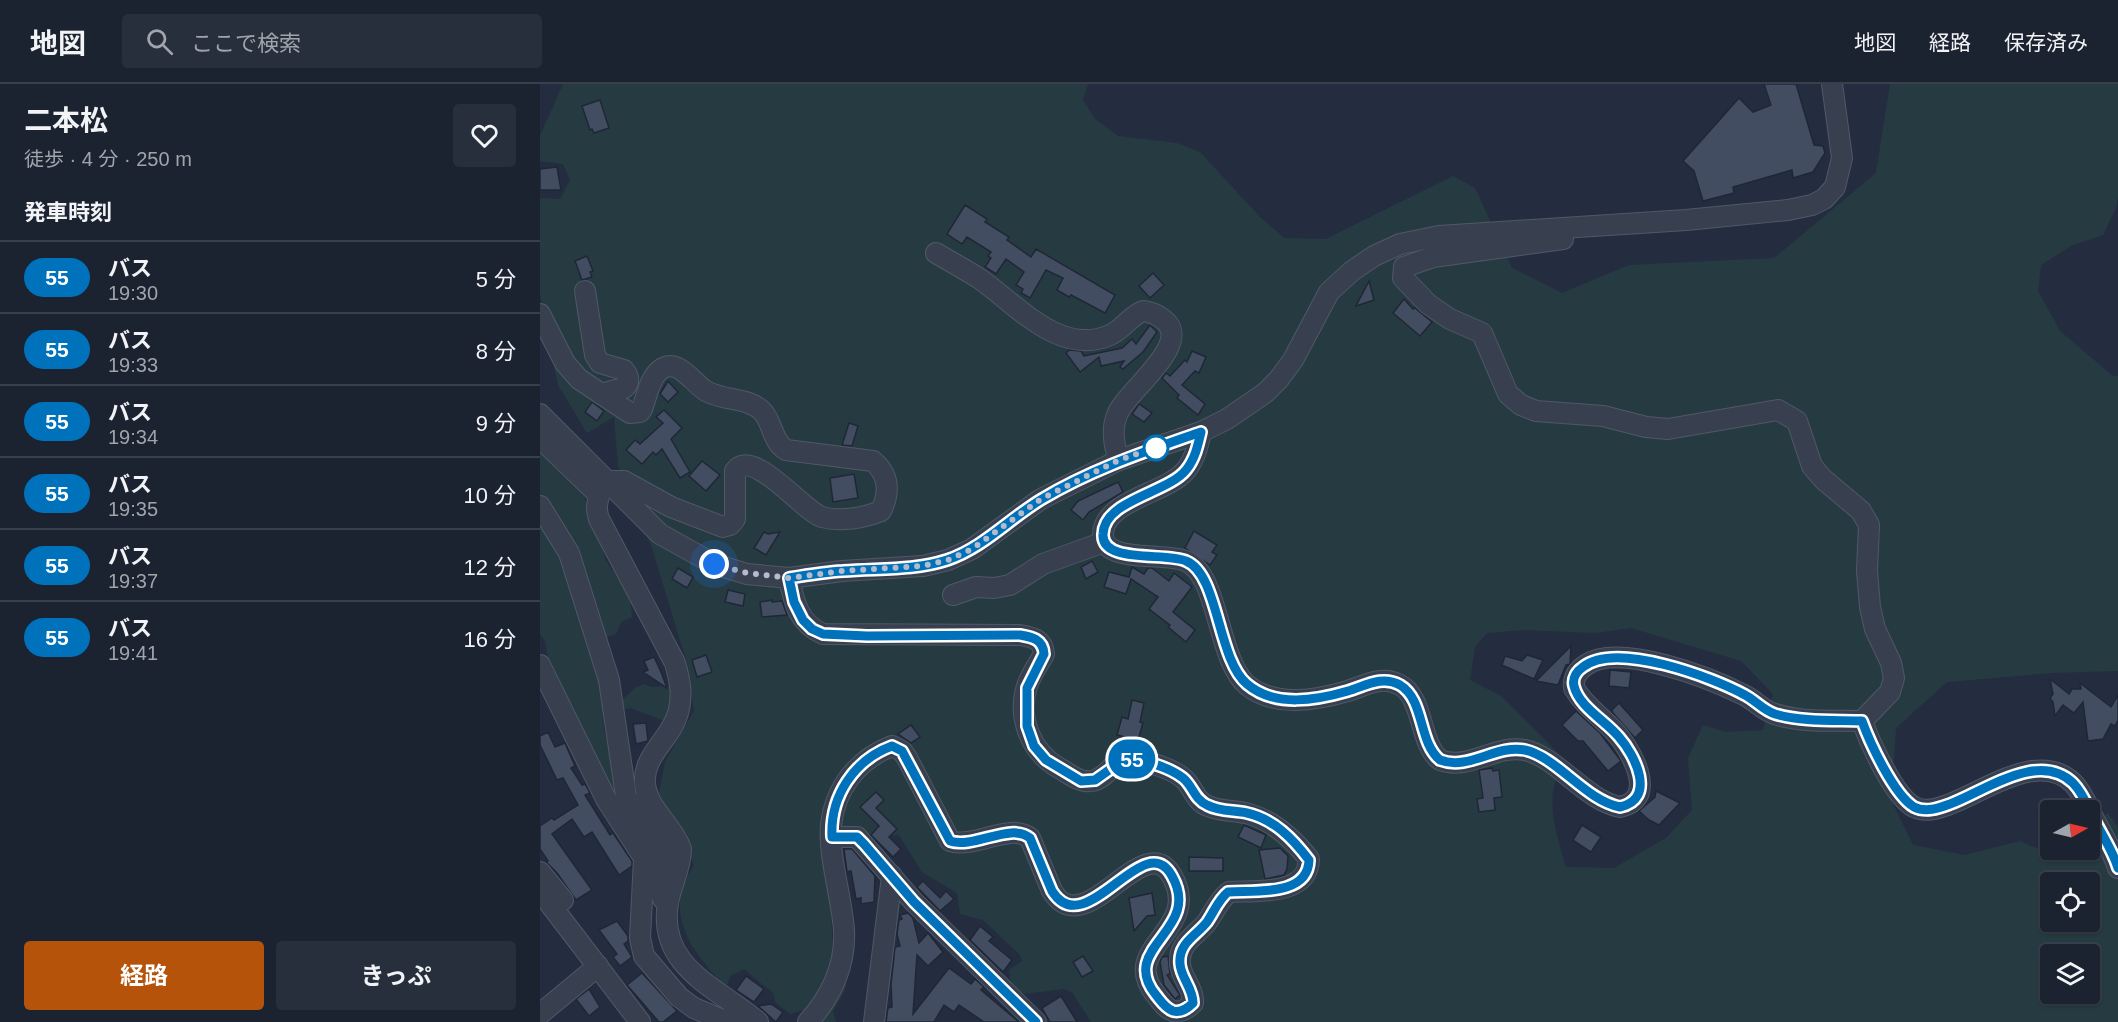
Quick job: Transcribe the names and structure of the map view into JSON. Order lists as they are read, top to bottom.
{
  "lines": ["bus line 55"],
  "north": "right",
  "page": {
    "header": "地図",
    "search": "ここで検索",
    "nav": ["地図", "経路", "保存済み"],
    "heading": [
      ["二本松", "徒歩 · 4 分 · 250 m"],
      "発車時刻"
    ],
    "on_map": "55",
    "list": [
      {
        "mark": "55",
        "name": "バス",
        "note": "19:30",
        "value": "5 分"
      },
      {
        "mark": "55",
        "name": "バス",
        "note": "19:33",
        "value": "8 分"
      },
      {
        "mark": "55",
        "name": "バス",
        "note": "19:34",
        "value": "9 分"
      },
      {
        "mark": "55",
        "name": "バス",
        "note": "19:35",
        "value": "10 分"
      },
      {
        "mark": "55",
        "name": "バス",
        "note": "19:37",
        "value": "12 分"
      },
      {
        "mark": "55",
        "name": "バス",
        "note": "19:41",
        "value": "16 分"
      }
    ],
    "buttons": ["経路", "きっぷ"]
  }
}
